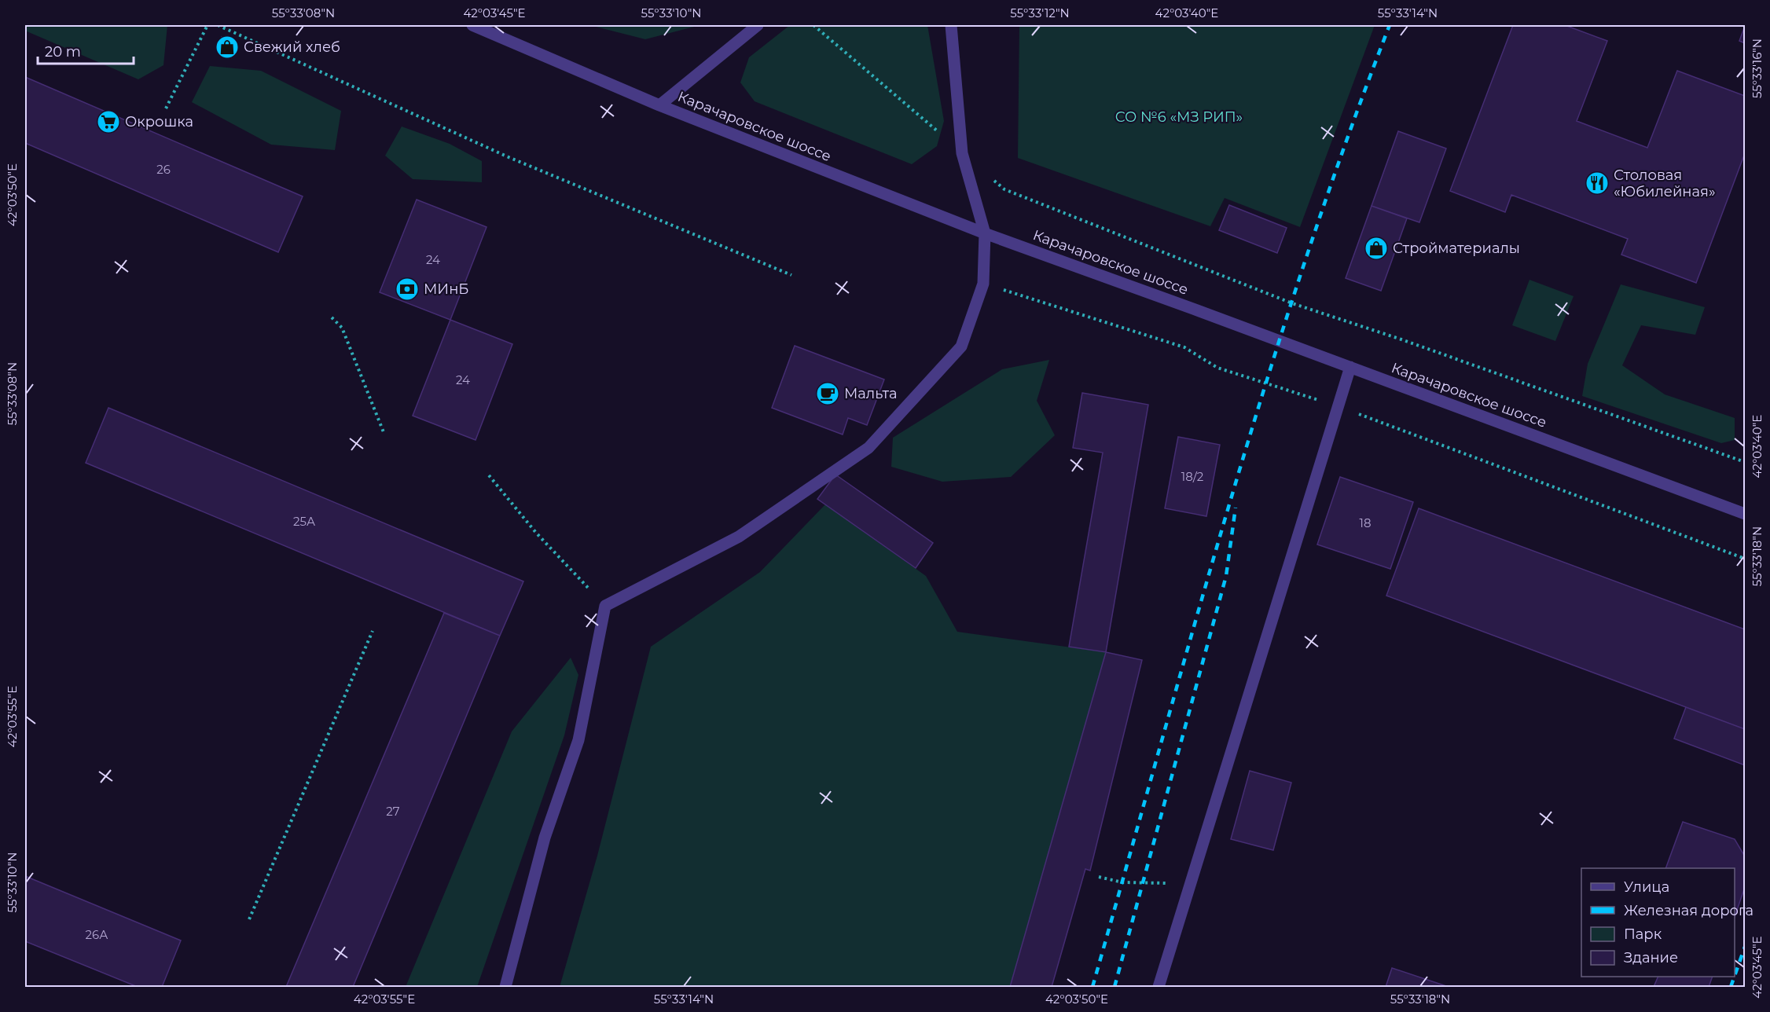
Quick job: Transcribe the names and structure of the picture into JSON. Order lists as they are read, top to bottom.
{
  "streets": {
    "street": ["Карачаровское шоссе"]
  },
  "parks": ["СО №6 «МЗ РИП»"],
  "places": {
    "shop": ["Свежий хлеб", "Стройматериалы"],
    "supermarket": ["Окрошка"],
    "restaurant": ["Столовая «Юбилейная»"],
    "bank": ["МИнБ"],
    "cafe": ["Мальта"]
  },
  "house_numbers": [
    "26",
    "24",
    "24",
    "18/2",
    "25А",
    "18",
    "27",
    "26А"
  ],
  "legend": [
    "Улица",
    "Железная дорога",
    "Парк",
    "Здание"
  ],
  "scale_bar": "20 m",
  "coordinates": [
    "55°33'08\"N",
    "42°03'45\"E",
    "55°33'10\"N",
    "55°33'12\"N",
    "42°03'40\"E",
    "55°33'14\"N",
    "55°33'16\"N",
    "42°03'50\"E",
    "55°33'18\"N",
    "42°03'55\"E"
  ]
}
